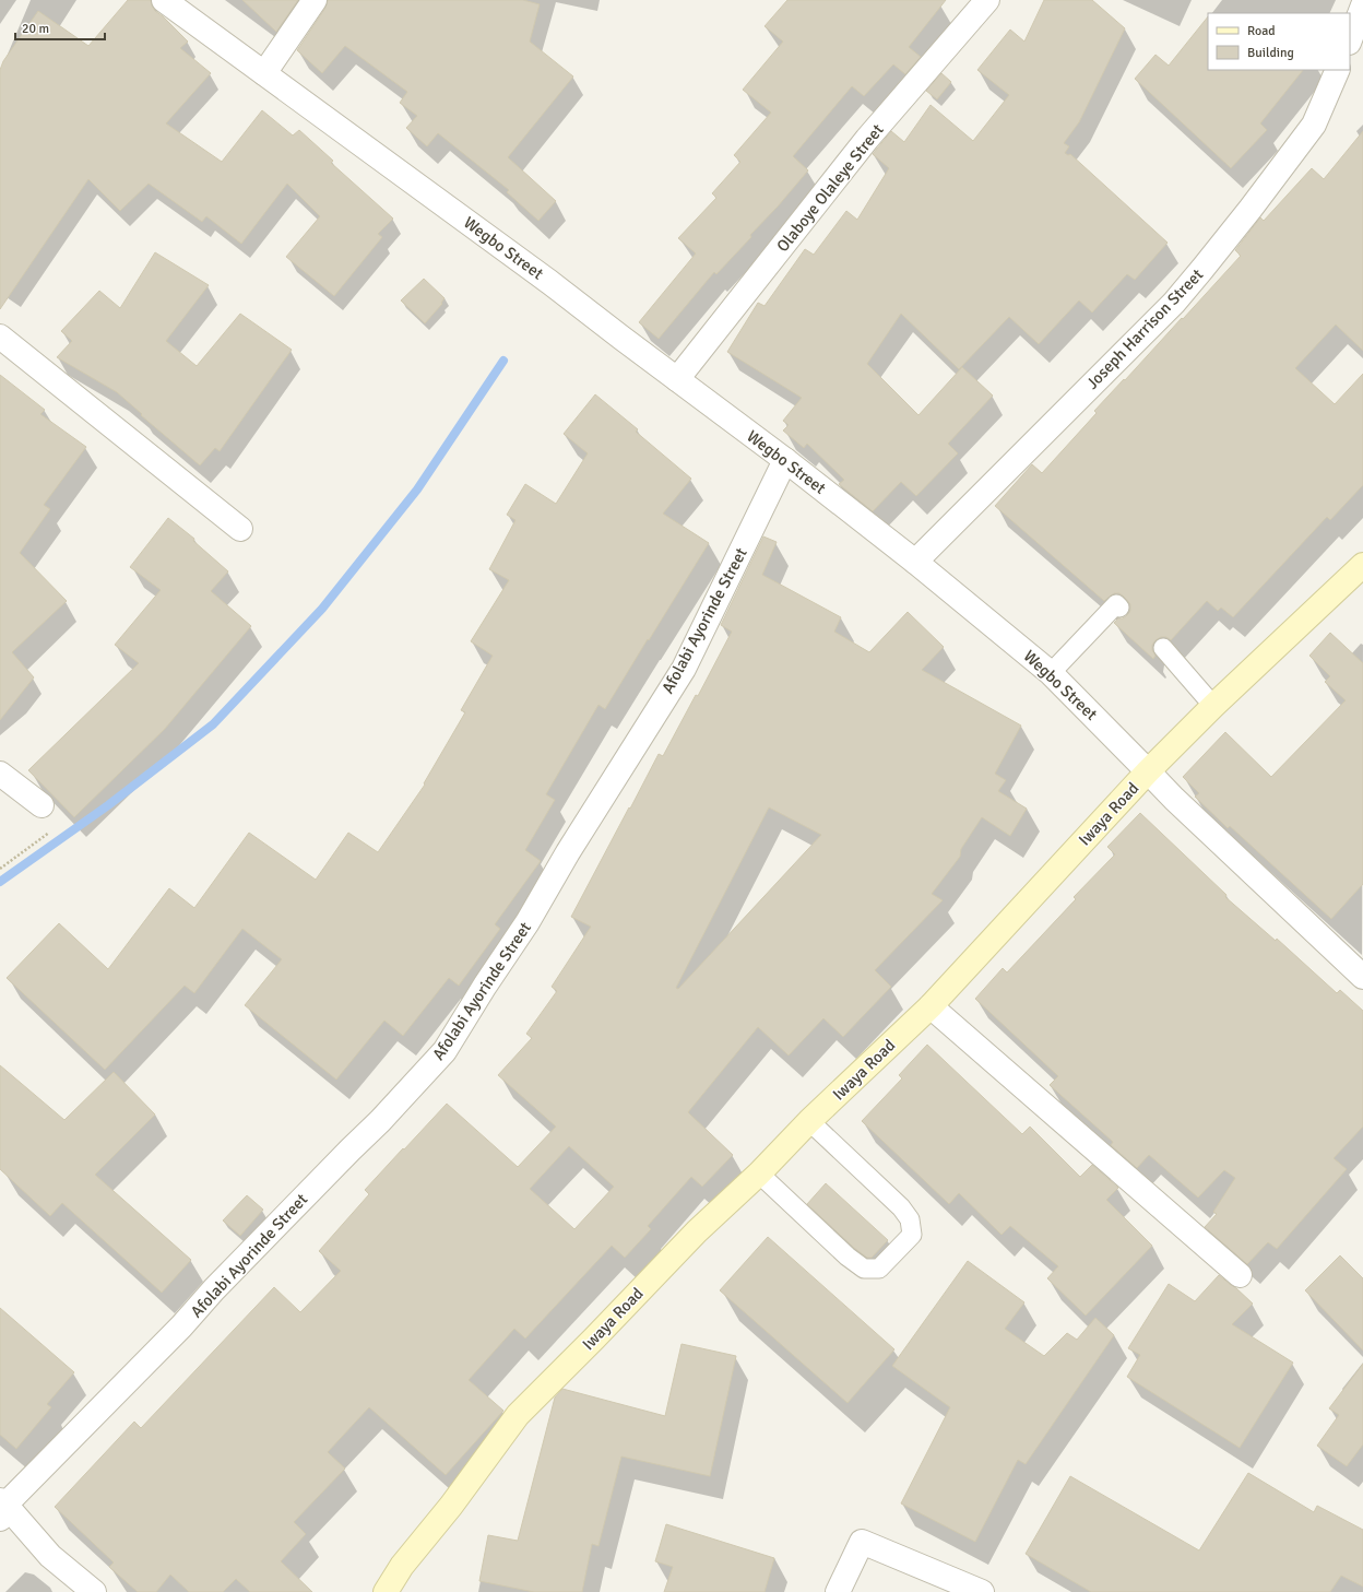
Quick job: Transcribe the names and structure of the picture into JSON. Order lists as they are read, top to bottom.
{
  "streets": {
    "street": [
      "Olaboye Olaleye Street",
      "Wegbo Street",
      "Joseph Harrison Street",
      "Afolabi Ayorinde Street",
      "Iwaya Road"
    ]
  },
  "crossings": [
    ["Olaboye Olaleye Street", "Wegbo Street"],
    ["Wegbo Street", "Joseph Harrison Street"],
    ["Wegbo Street", "Afolabi Ayorinde Street"],
    ["Wegbo Street", "Iwaya Road"]
  ],
  "legend": ["Road", "Building"],
  "scale_bar": "20 m"
}
